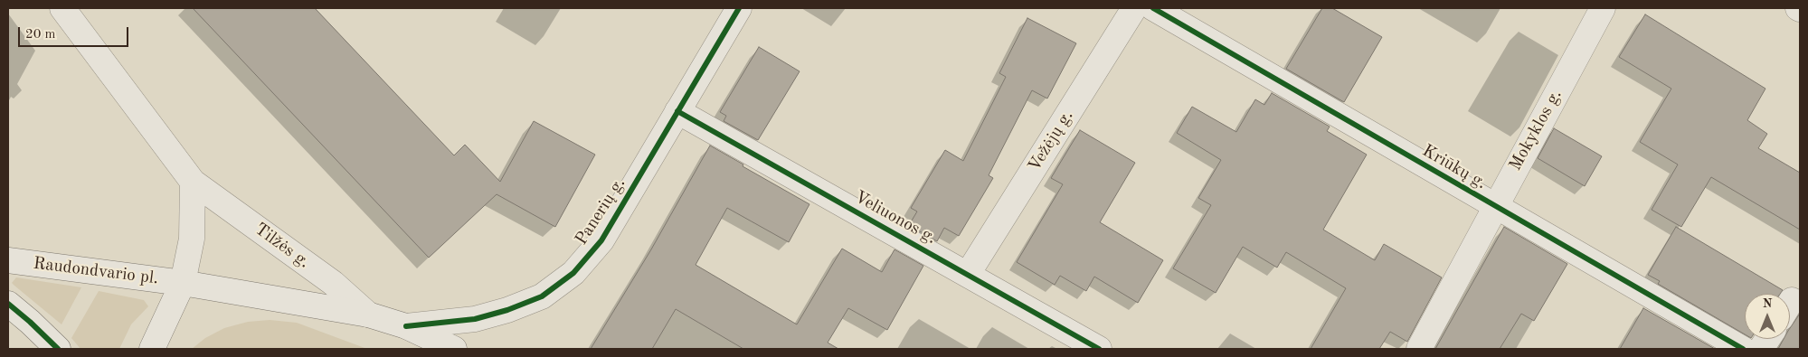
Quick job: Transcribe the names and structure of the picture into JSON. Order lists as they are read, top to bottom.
{
  "streets": {
    "street": [
      "Mokyklos g.",
      "Vežėjų g.",
      "Kriūkų g.",
      "Panerių g.",
      "Veliuonos g.",
      "Tilžės g.",
      "Raudondvario pl."
    ]
  },
  "crossings": [
    ["Mokyklos g.", "Kriūkų g."],
    ["Vežėjų g.", "Veliuonos g."],
    ["Panerių g.", "Veliuonos g."],
    ["Panerių g.", "Raudondvario pl."],
    ["Tilžės g.", "Raudondvario pl."]
  ],
  "scale_bar": "20 m",
  "north": "top"
}
